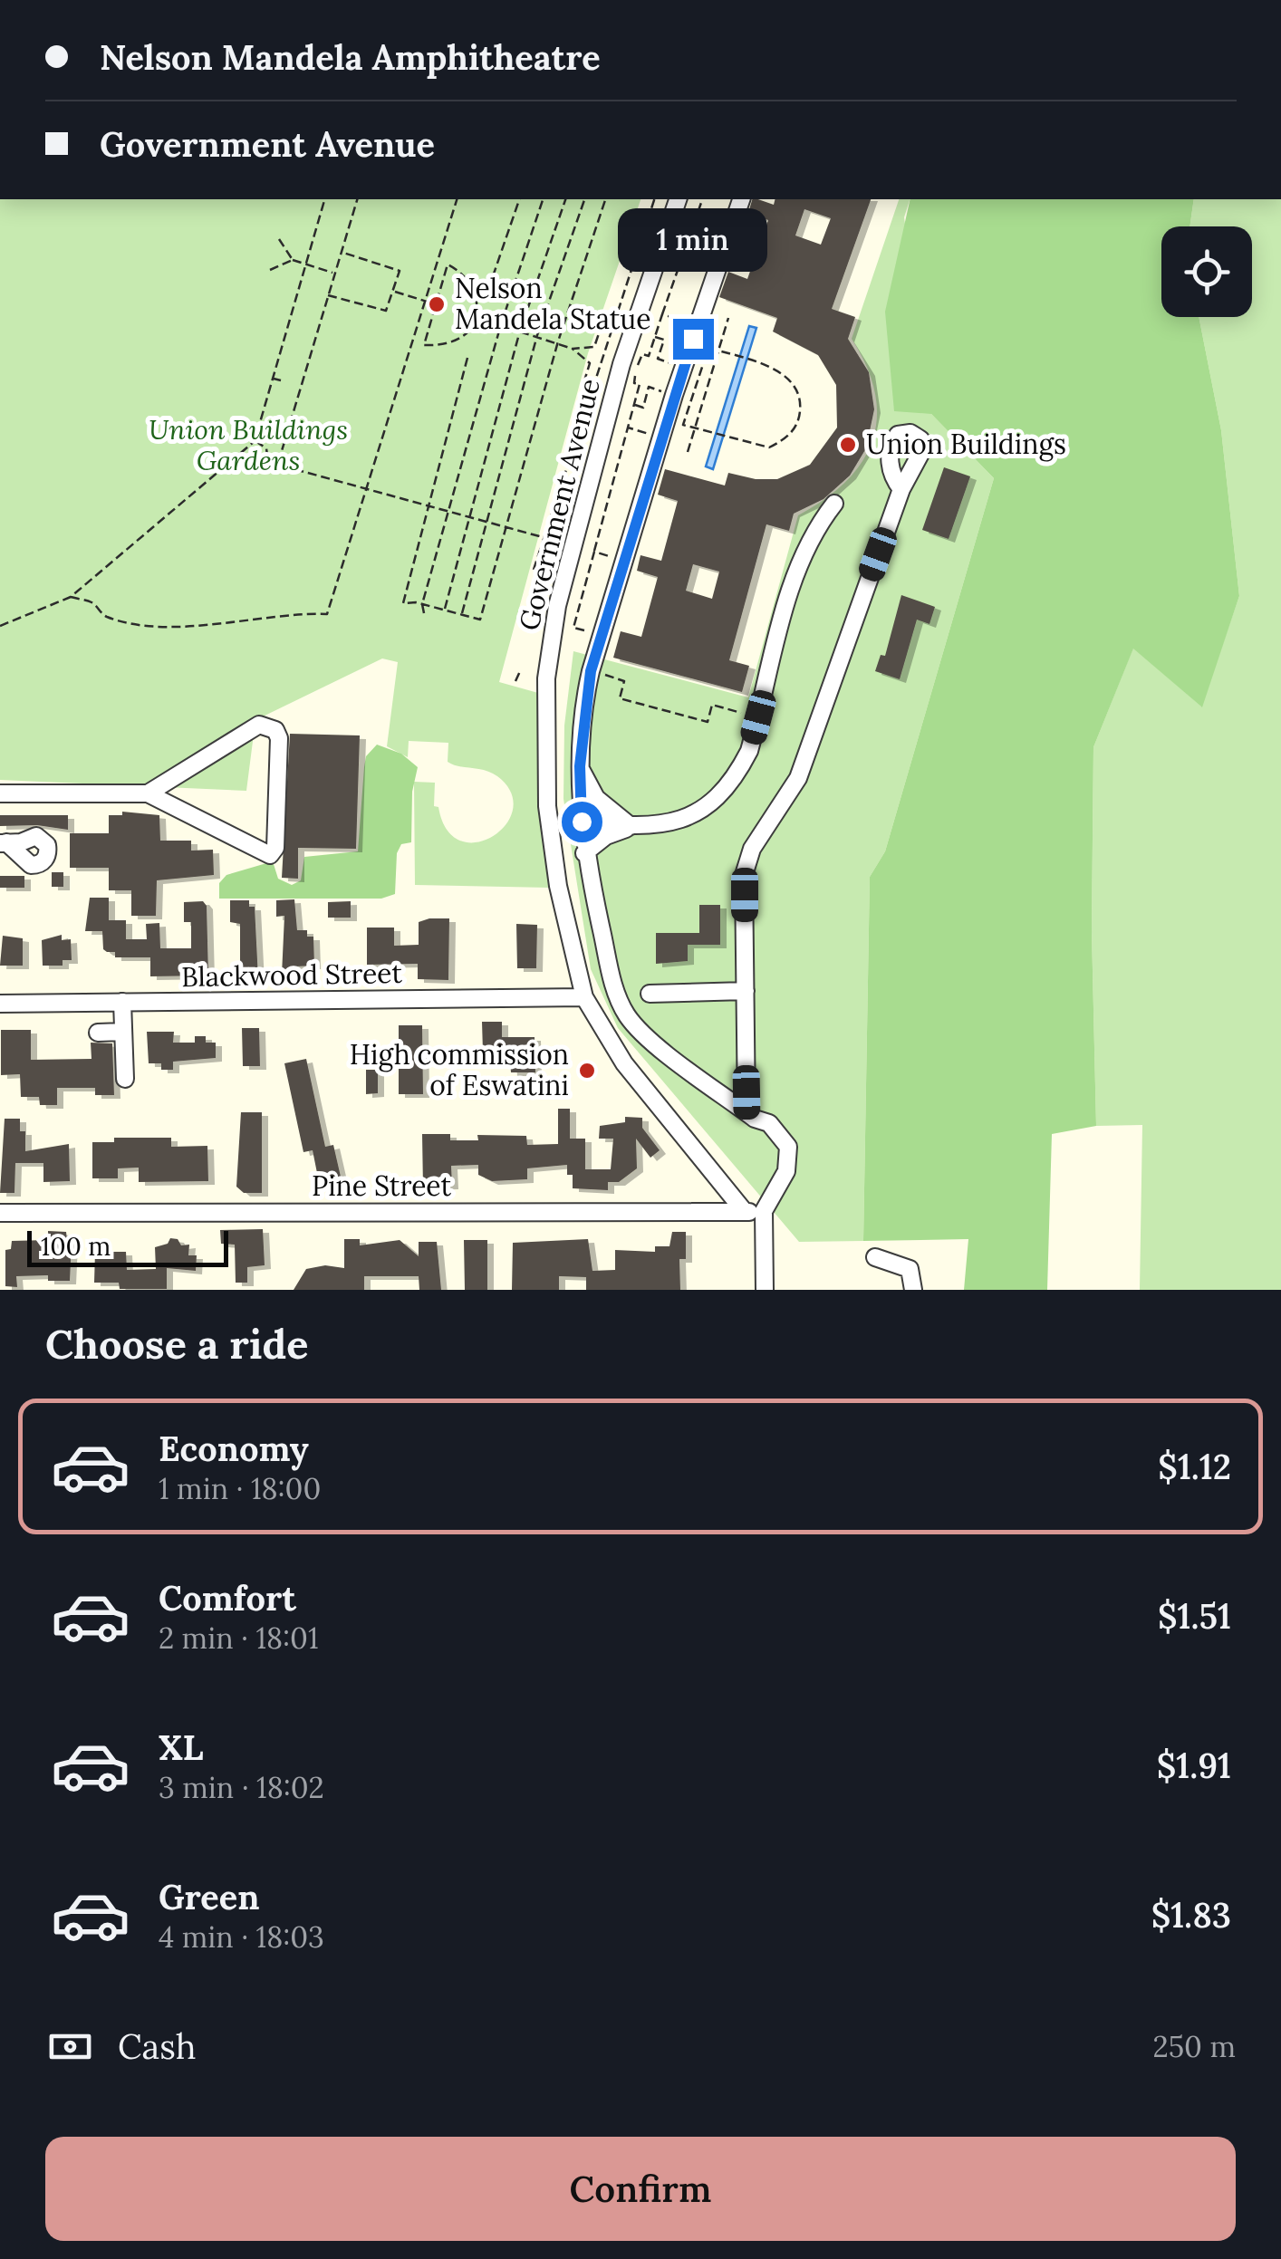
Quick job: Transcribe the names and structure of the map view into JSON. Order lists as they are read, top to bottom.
{
  "streets": {
    "street": ["Government Avenue", "Blackwood Street", "Pine Street"]
  },
  "crossings": [
    ["Government Avenue", "Blackwood Street"],
    ["Government Avenue", "Pine Street"]
  ],
  "parks": ["Union Buildings Gardens"],
  "places": ["Nelson Mandela Statue", "Union Buildings", "High commission of Eswatini"],
  "scale_bar": "100 m",
  "page": {
    "banner": ["Nelson Mandela Amphitheatre", "Government Avenue"],
    "bubble": "1 min",
    "scale": "100 m",
    "heading": "Choose a ride",
    "list": [
      {
        "name": "Economy",
        "note": "1 min · 18:00",
        "value": "$1.12"
      },
      {
        "name": "Comfort",
        "note": "2 min · 18:01",
        "value": "$1.51"
      },
      {
        "name": "XL",
        "note": "3 min · 18:02",
        "value": "$1.91"
      },
      {
        "name": "Green",
        "note": "4 min · 18:03",
        "value": "$1.83"
      }
    ],
    "pay": ["Cash", "250 m"],
    "buttons": "Confirm"
  }
}
